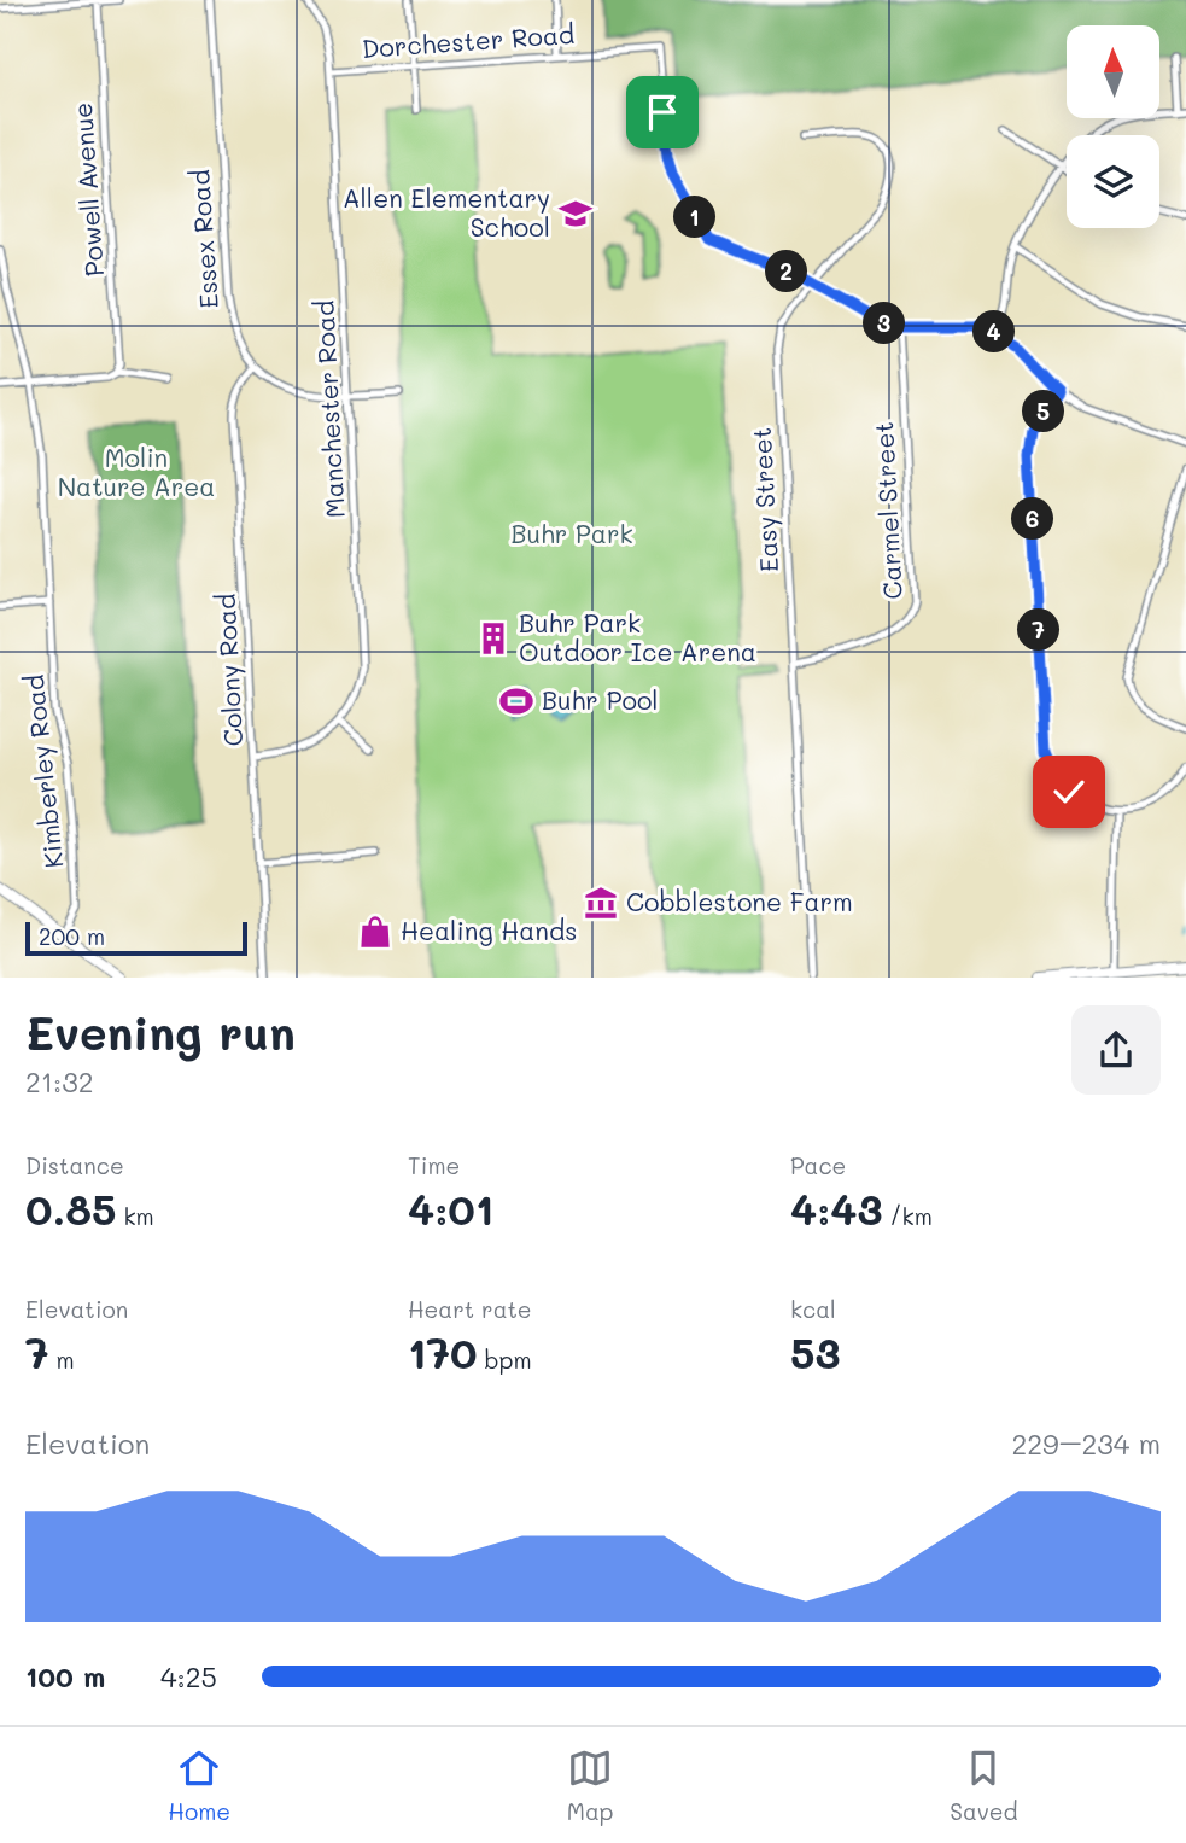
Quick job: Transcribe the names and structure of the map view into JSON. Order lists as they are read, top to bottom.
{
  "streets": {
    "street": [
      "Dorchester Road",
      "Powell Avenue",
      "Essex Road",
      "Manchester Road",
      "Easy Street",
      "Carmel Street",
      "Colony Road",
      "Kimberley Road"
    ]
  },
  "crossings": [
    ["Dorchester Road", "Manchester Road"],
    ["Dorchester Road", "Easy Street"],
    ["Essex Road", "Manchester Road"],
    ["Essex Road", "Colony Road"],
    ["Manchester Road", "Colony Road"],
    ["Easy Street", "Carmel Street"]
  ],
  "parks": ["Molin Nature Area", "Buhr Park"],
  "places": {
    "school or university": ["Allen Elementary School"],
    "building": ["Buhr Park Outdoor Ice Arena"],
    "sports": ["Buhr Pool"],
    "museum": ["Cobblestone Farm"],
    "shop": ["Healing Hands"]
  },
  "scale_bar": "200 m",
  "north": "top",
  "page": {
    "pins": [
      "1",
      "2",
      "3",
      "4",
      "5",
      "6",
      "7"
    ],
    "scale": "200 m",
    "heading": ["Evening run", "21:32"],
    "stats": [
      ["Distance", "0.85 km"],
      ["Time", "4:01"],
      ["Pace", "4:43 /km"],
      ["Elevation", "7 m"],
      ["Heart rate", "170 bpm"],
      ["kcal", "53"]
    ],
    "chart": ["Elevation", "229–234 m"],
    "list": [
      {
        "name": "100 m",
        "note": "4:25"
      }
    ],
    "tabs": ["Home", "Map", "Saved"]
  }
}
